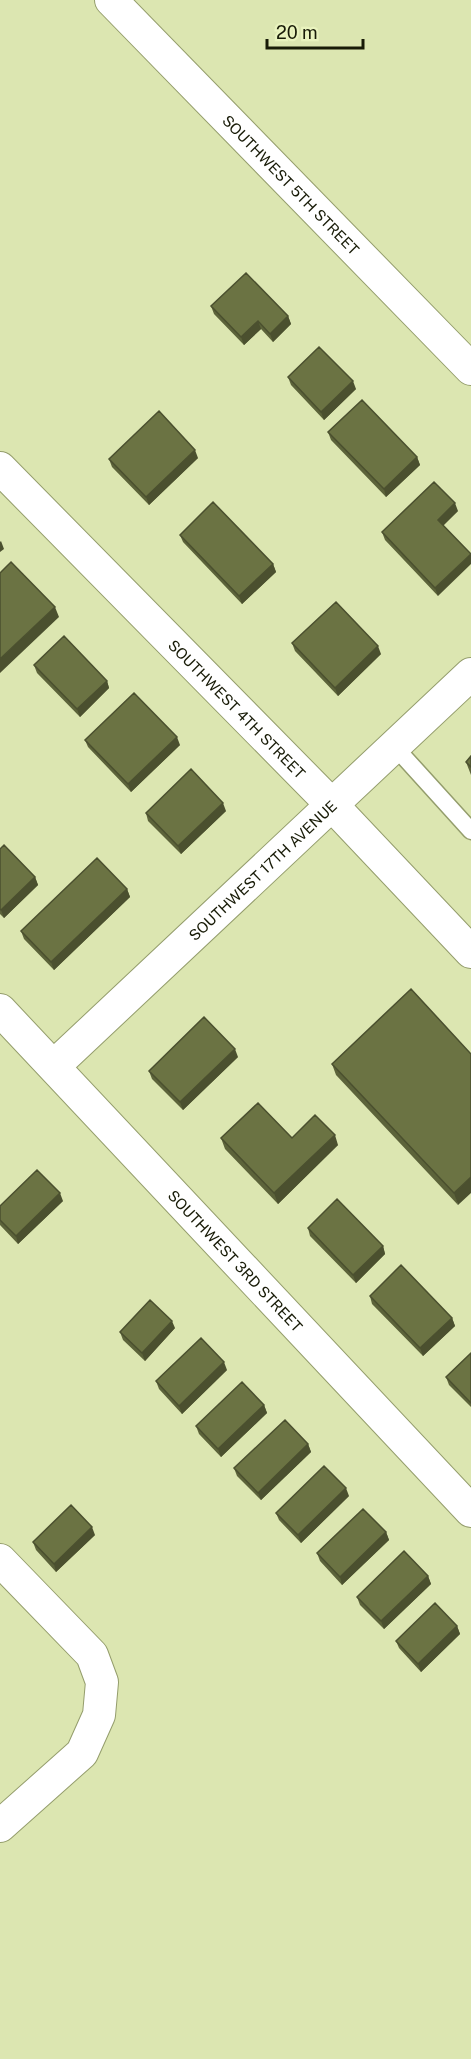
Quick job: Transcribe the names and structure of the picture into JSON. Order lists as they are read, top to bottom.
{
  "streets": {
    "street": [
      "SOUTHWEST 5TH STREET",
      "SOUTHWEST 4TH STREET",
      "SOUTHWEST 17TH AVENUE",
      "SOUTHWEST 3RD STREET"
    ]
  },
  "crossings": [
    ["SOUTHWEST 4TH STREET", "SOUTHWEST 17TH AVENUE"],
    ["SOUTHWEST 17TH AVENUE", "SOUTHWEST 3RD STREET"]
  ],
  "scale_bar": "20 m"
}
